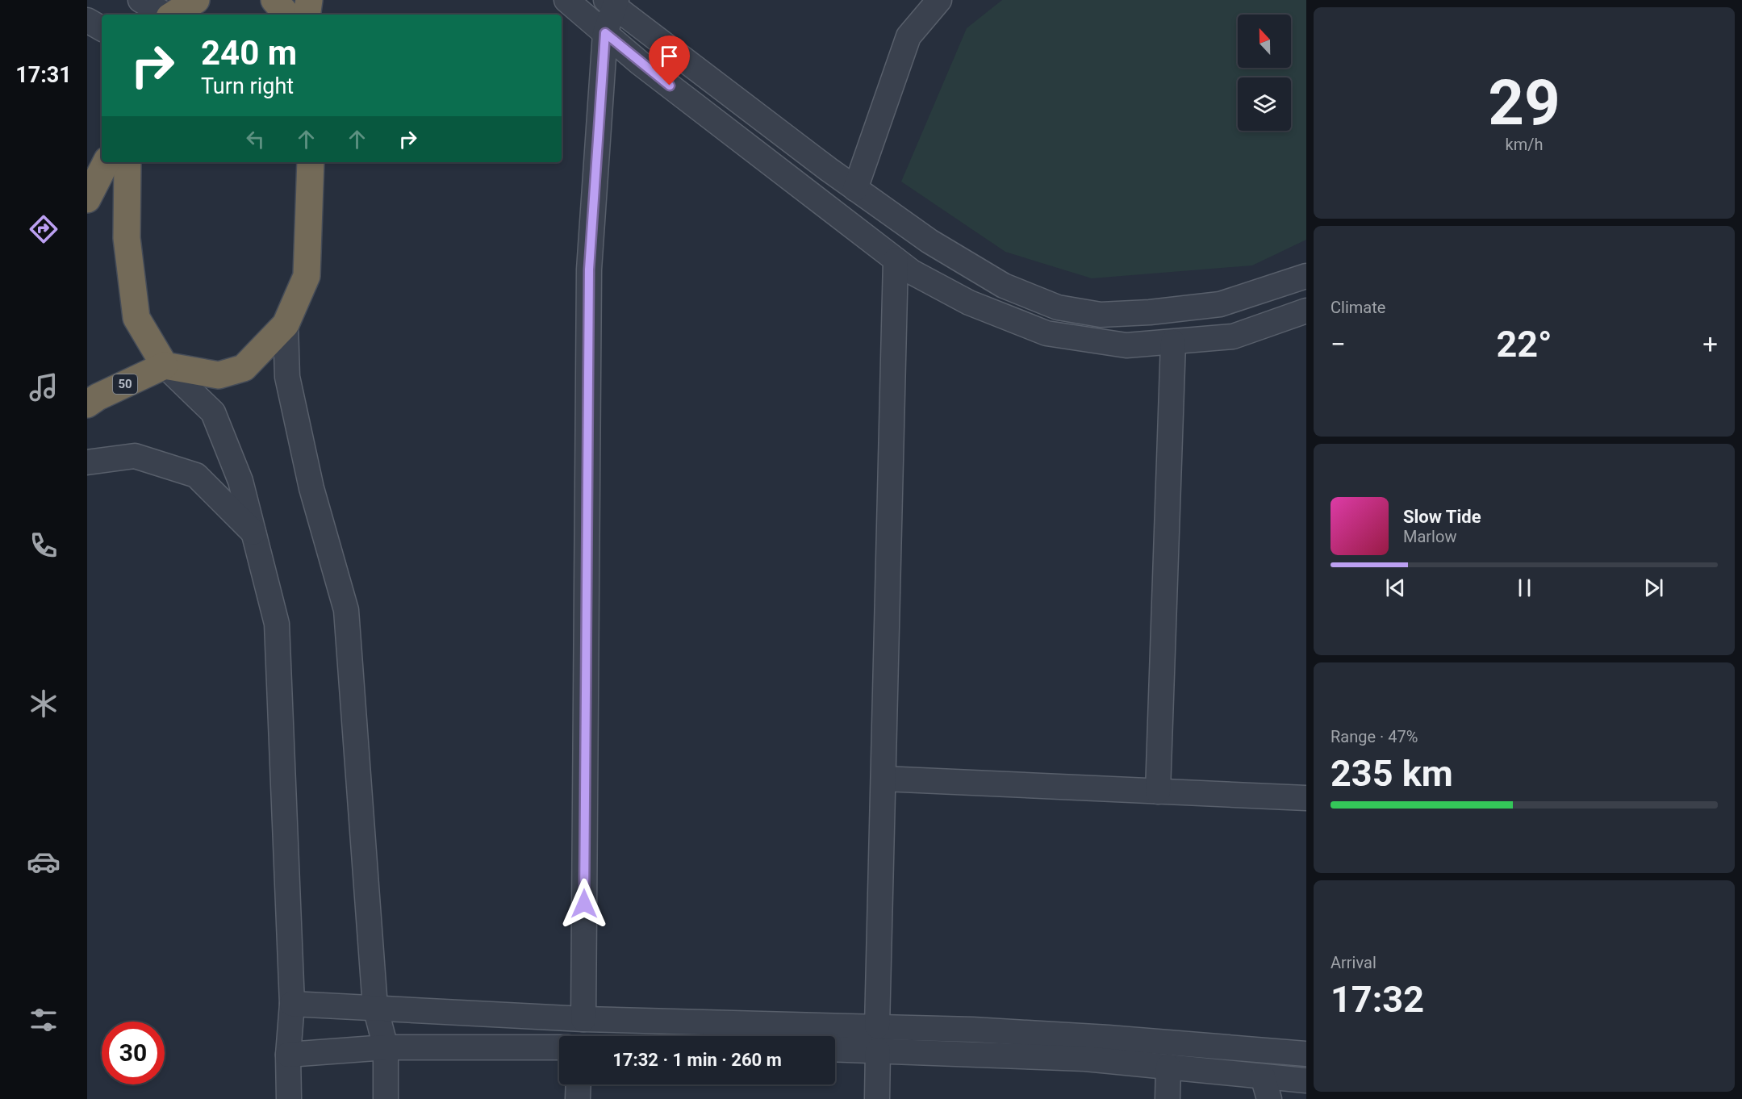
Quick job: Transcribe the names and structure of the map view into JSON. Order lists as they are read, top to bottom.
{
  "streets": {
    "highway": ["50"]
  },
  "north": "top",
  "page": {
    "tabs": "17:31",
    "tile": [
      ["29", "km/h"],
      "Climate",
      ["Range · 47%", "235 km"],
      ["Arrival", "17:32"]
    ],
    "turn": ["240 m", "Turn right"],
    "heat": ["−", "22°", "+"],
    "song": ["Slow Tide", "Marlow"],
    "limit": "30",
    "trip": "17:32 · 1 min · 260 m"
  }
}
